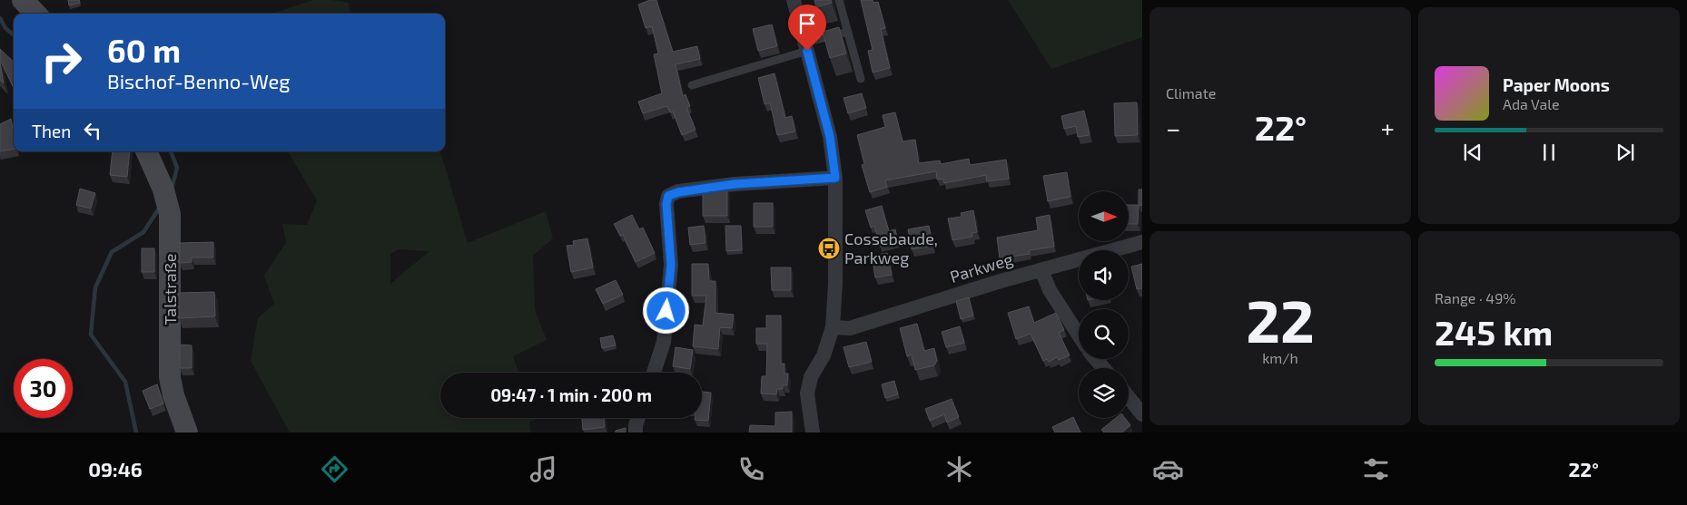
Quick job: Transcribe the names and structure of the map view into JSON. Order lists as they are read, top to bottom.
{
  "streets": {
    "street": ["Parkweg", "Talstraße"]
  },
  "places": {
    "bus stop": ["Cossebaude, Parkweg"]
  },
  "north": "right",
  "page": {
    "tile": [
      "Climate",
      ["22", "km/h"],
      ["Range · 49%", "245 km"]
    ],
    "turn": ["60 m", "Bischof-Benno-Weg"],
    "song": ["Paper Moons", "Ada Vale"],
    "then": "Then",
    "heat": ["−", "22°", "+"],
    "limit": "30",
    "trip": "09:47 · 1 min · 200 m",
    "tabs": ["09:46", "22°"]
  }
}
